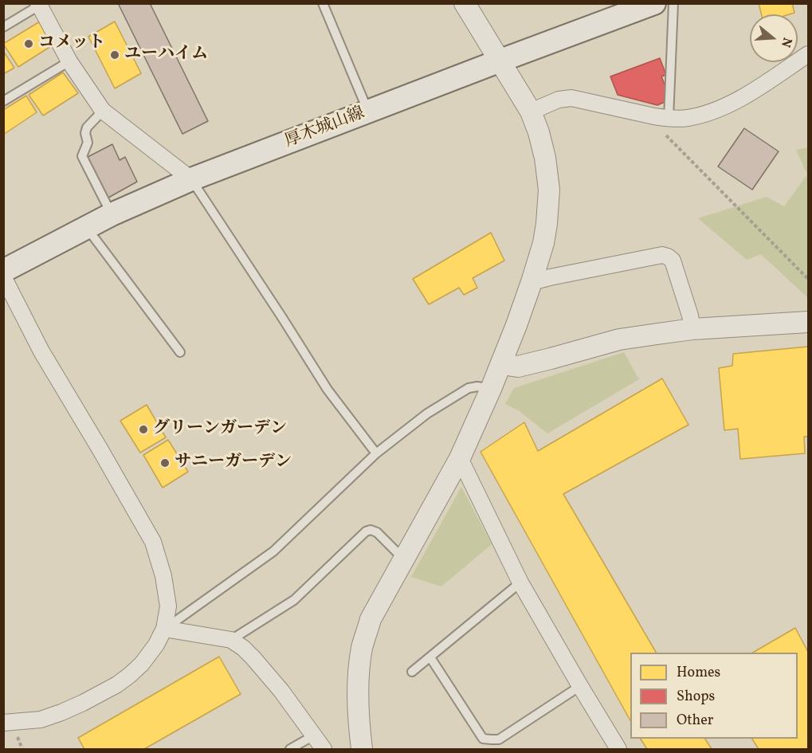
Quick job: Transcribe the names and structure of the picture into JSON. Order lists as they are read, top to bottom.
{
  "streets": {
    "main road": ["厚木城山線"]
  },
  "places": [
    "コメット",
    "ユーハイム",
    "グリーンガーデン",
    "サニーガーデン"
  ],
  "legend": ["Homes", "Shops", "Other"],
  "north": "right"
}
